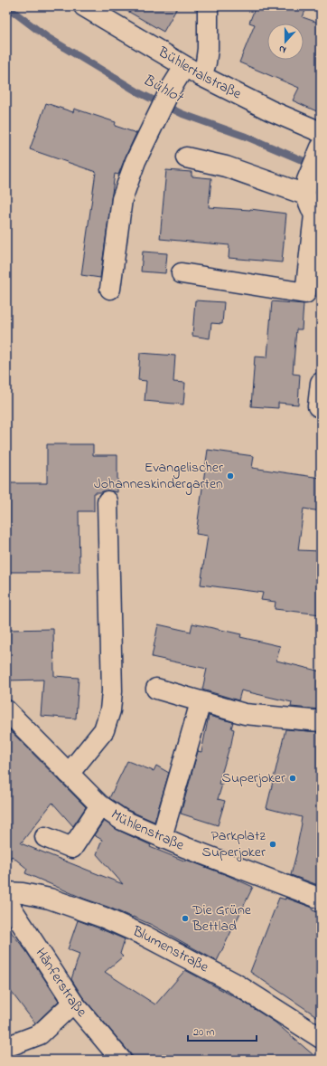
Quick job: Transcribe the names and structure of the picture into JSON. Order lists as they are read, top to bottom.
{
  "streets": {
    "street": [
      "Bühlertalstraße",
      "Mühlenstraße",
      "Blumenstraße",
      "Hänferstraße"
    ]
  },
  "water": ["Bühlot"],
  "places": [
    "Evangelischer Johanneskindergarten",
    "Superjoker",
    "Parkplatz Superjoker",
    "Die Grüne Bettlad"
  ],
  "scale_bar": "20 m",
  "north": "bottom"
}
